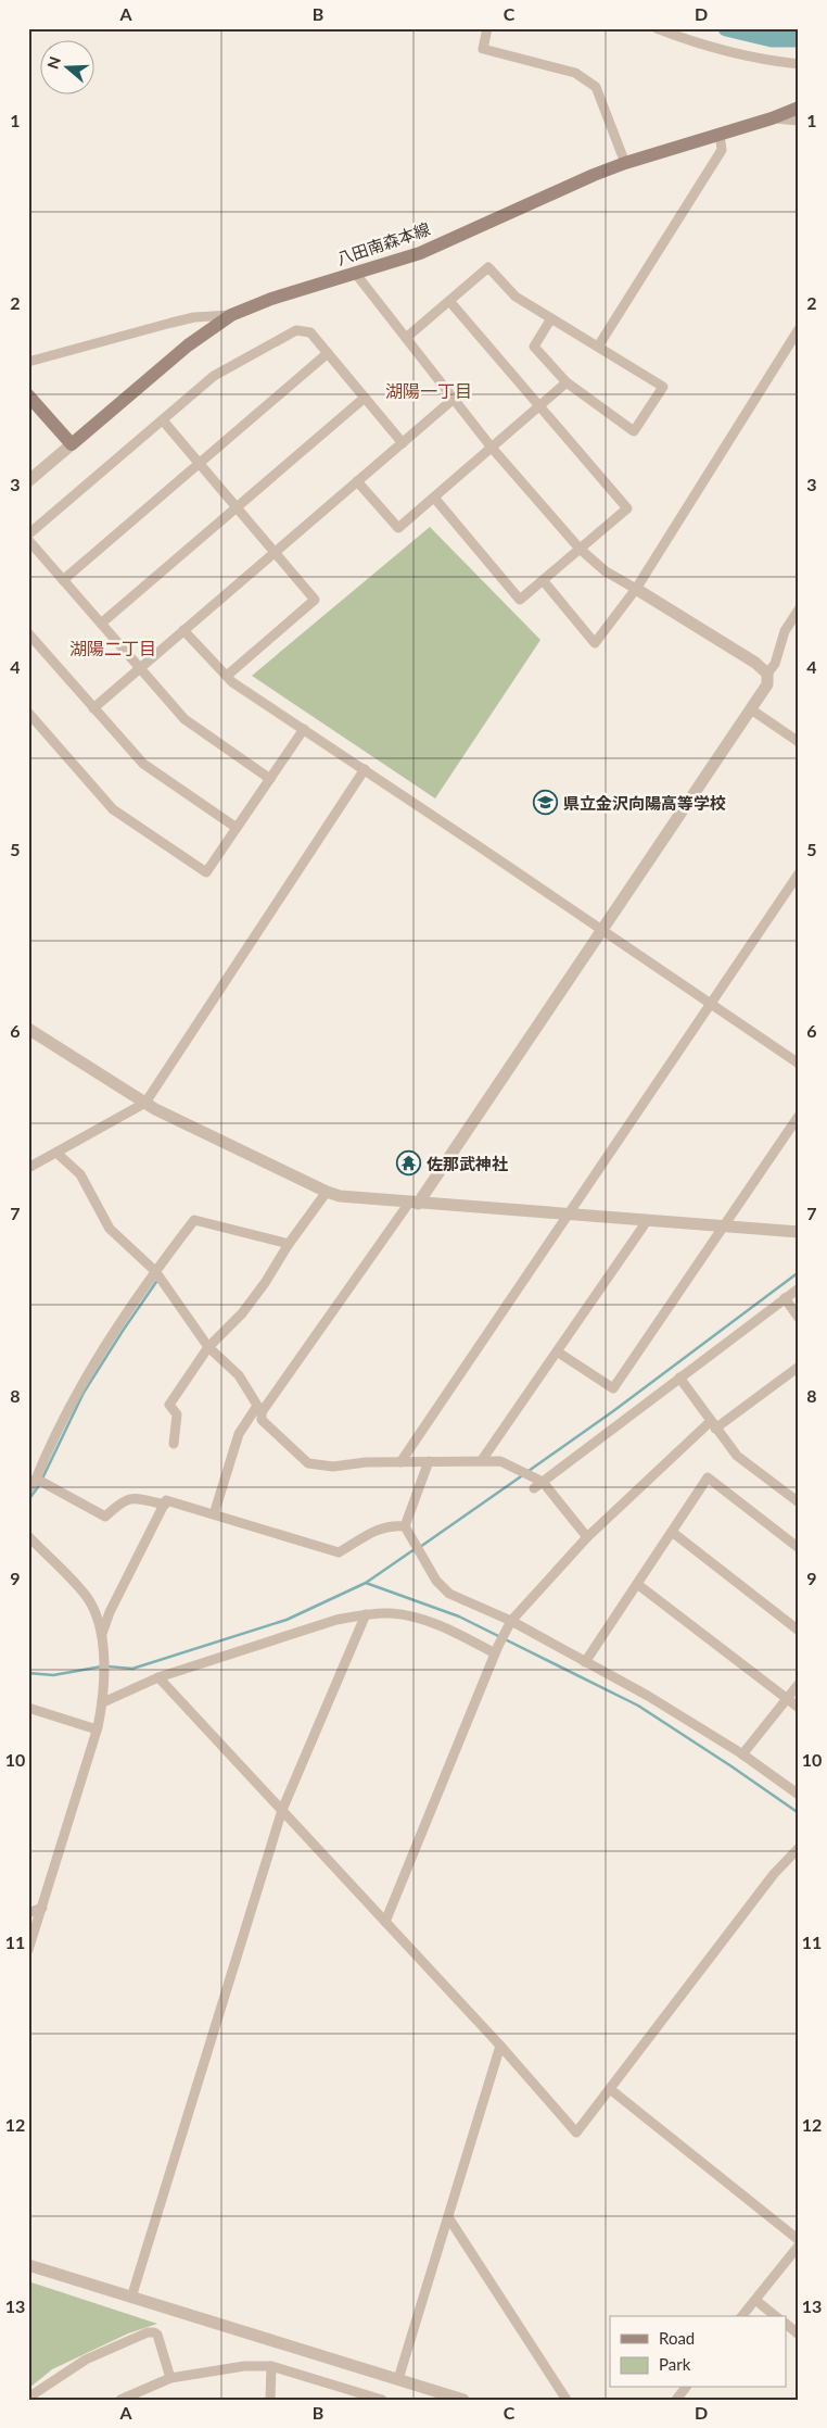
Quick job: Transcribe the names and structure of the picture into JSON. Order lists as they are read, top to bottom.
{
  "streets": {
    "main road": ["八田南森本線"]
  },
  "districts": ["湖陽一丁目", "湖陽二丁目"],
  "places": {
    "school or university": ["県立金沢向陽高等学校"],
    "temple": ["佐那武神社"]
  },
  "legend": ["Road", "Park"],
  "north": "left",
  "grid": {
    "columns": [
      "A",
      "B",
      "C",
      "D"
    ],
    "rows": [
      "1",
      "2",
      "3",
      "4",
      "5",
      "6",
      "7",
      "8",
      "9",
      "10",
      "11",
      "12",
      "13"
    ]
  }
}
